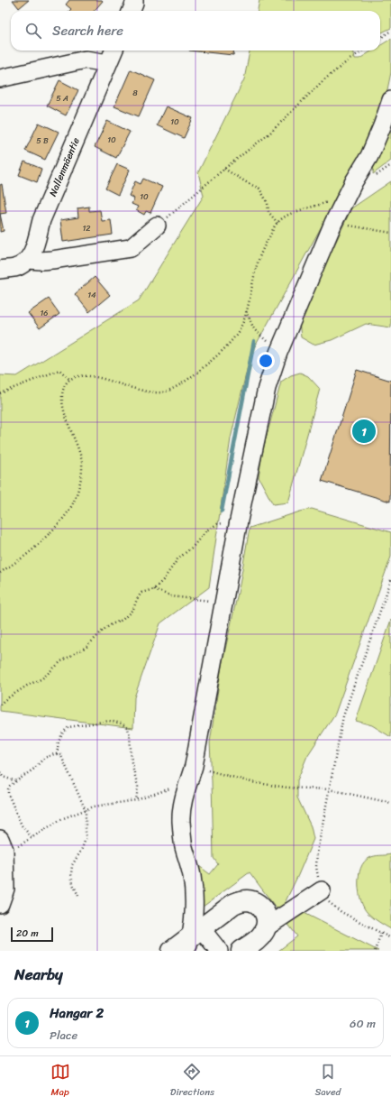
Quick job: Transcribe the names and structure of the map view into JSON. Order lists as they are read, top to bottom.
{
  "streets": {
    "street": ["Nallenmäentie"]
  },
  "house_numbers": [
    "8",
    "5 A",
    "10",
    "10",
    "5 B",
    "10",
    "12",
    "14",
    "16"
  ],
  "scale_bar": "20 m",
  "page": {
    "search": "Search here",
    "pins": "1",
    "scale": "20 m",
    "heading": "Nearby",
    "list": [
      {
        "mark": "1",
        "name": "Hangar 2",
        "note": "Place",
        "value": "60 m"
      }
    ],
    "nav": ["Map", "Directions", "Saved"]
  }
}
